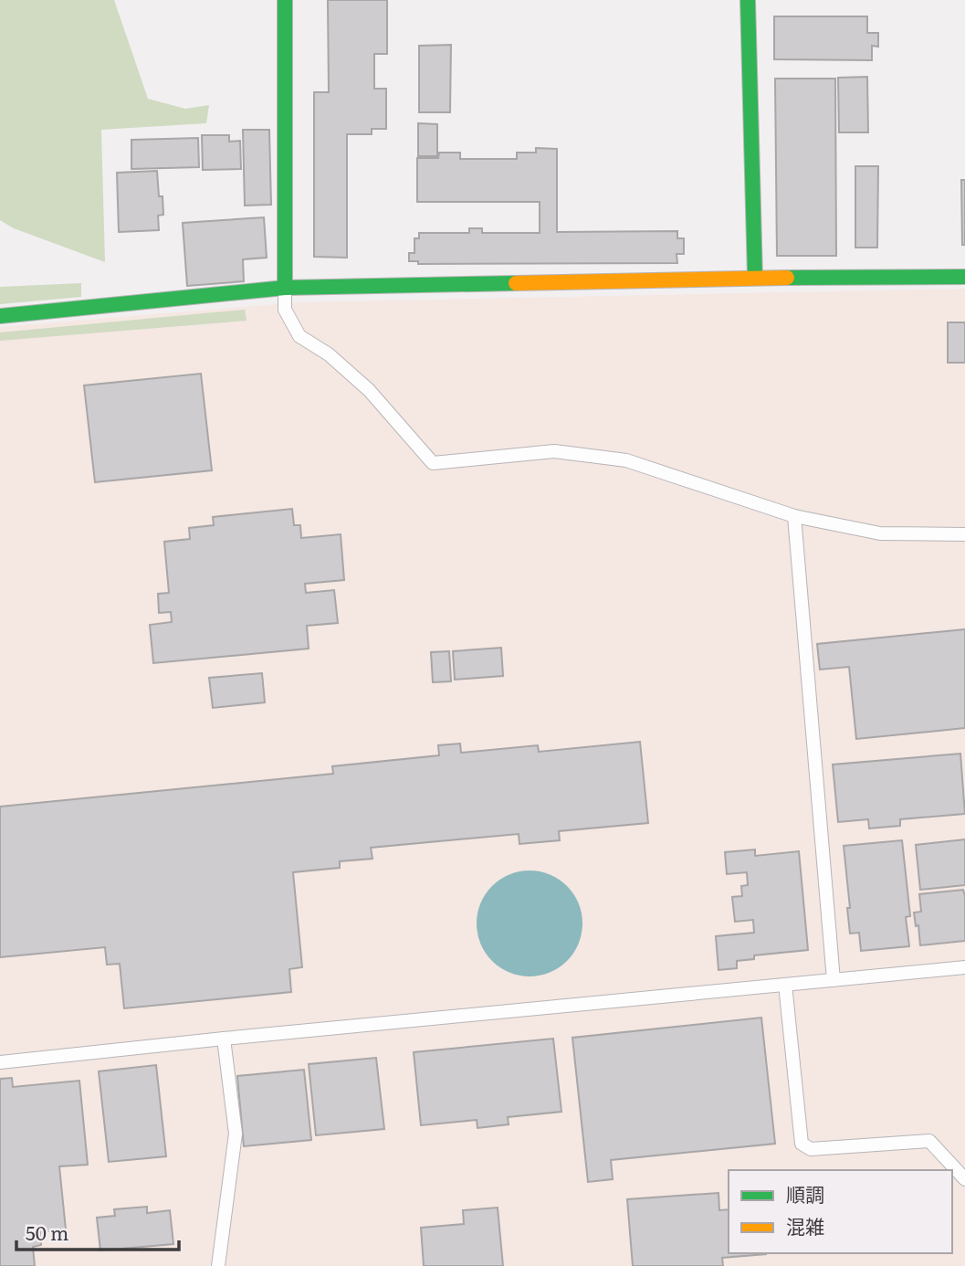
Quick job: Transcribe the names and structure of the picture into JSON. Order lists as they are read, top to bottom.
{
  "legend": ["順調", "混雑"],
  "scale_bar": "50 m"
}
